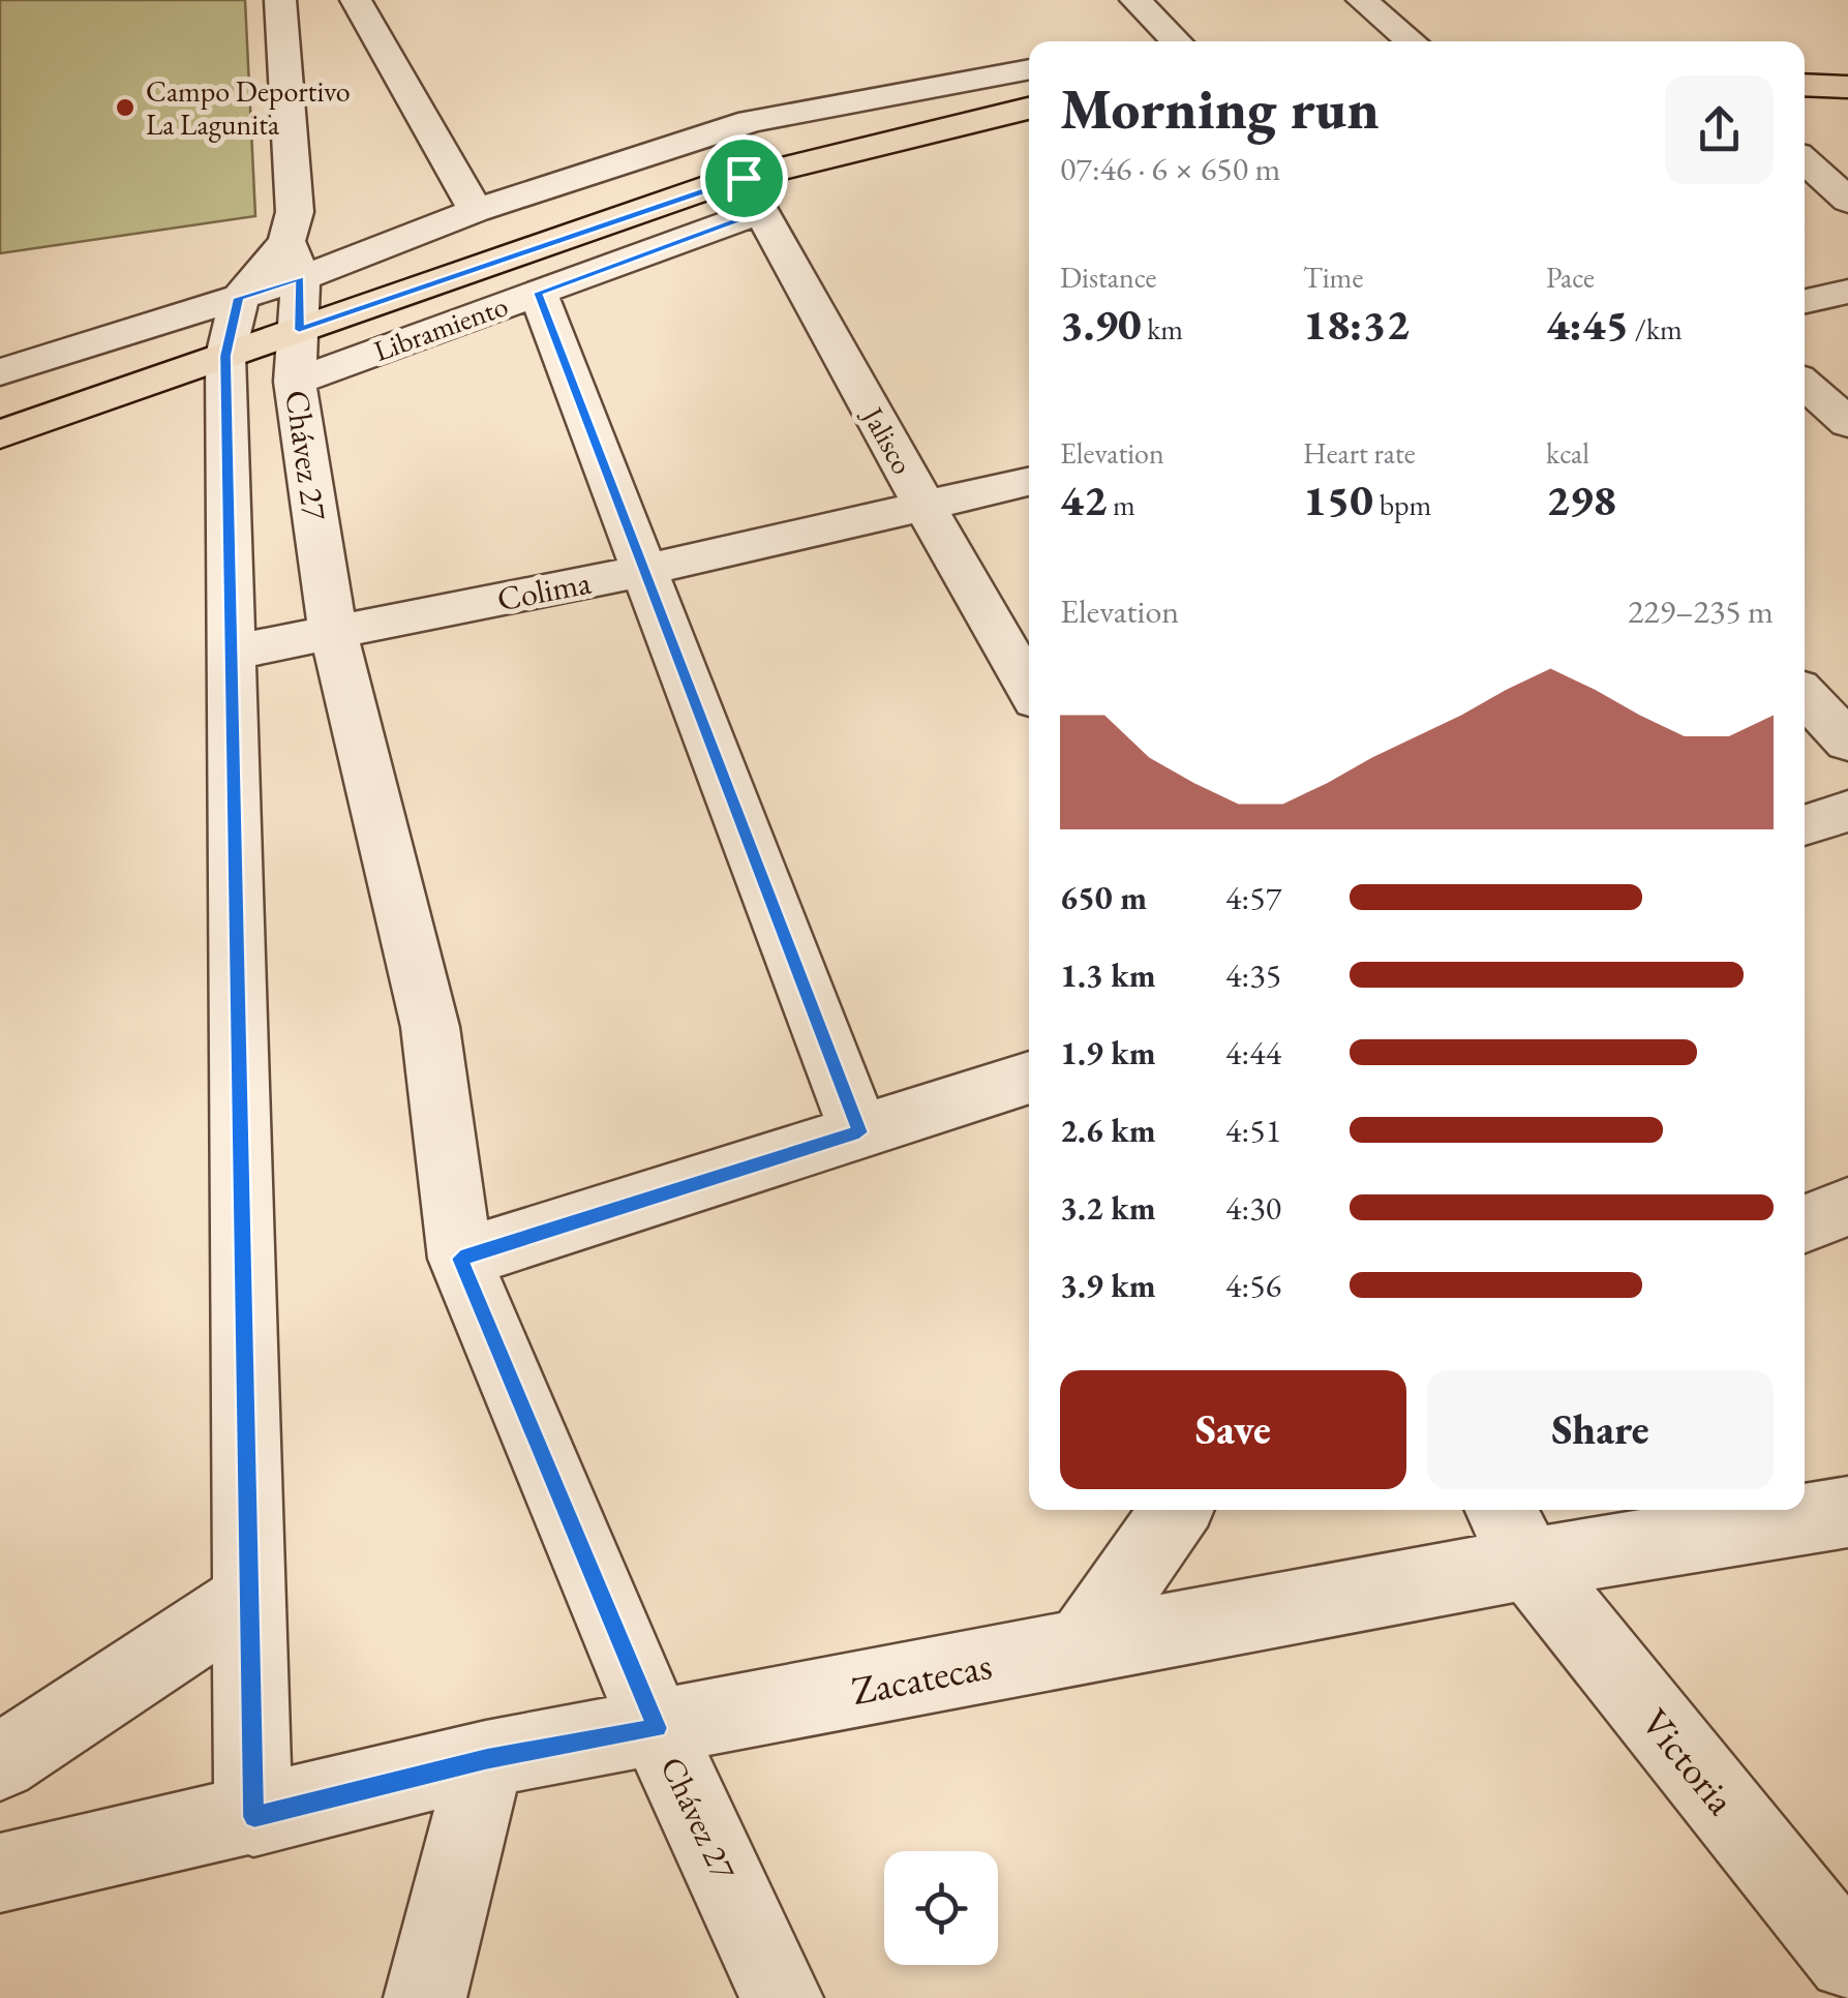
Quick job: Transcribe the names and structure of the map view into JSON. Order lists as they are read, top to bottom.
{
  "streets": {
    "street": [
      "Libramiento",
      "Jalisco",
      "Chávez 27",
      "Colima",
      "Zacatecas",
      "Victoria"
    ]
  },
  "crossings": [
    ["Libramiento", "Jalisco"],
    ["Libramiento", "Chávez 27"],
    ["Jalisco", "Colima"],
    ["Chávez 27", "Colima"],
    ["Chávez 27", "Zacatecas"],
    ["Zacatecas", "Victoria"]
  ],
  "places": ["Campo Deportivo La Lagunita"],
  "page": {
    "heading": ["Morning run", "07:46 · 6 × 650 m"],
    "stats": [
      ["Distance", "3.90 km"],
      ["Time", "18:32"],
      ["Pace", "4:45 /km"],
      ["Elevation", "42 m"],
      ["Heart rate", "150 bpm"],
      ["kcal", "298"]
    ],
    "chart": ["Elevation", "229–235 m"],
    "list": [
      {
        "name": "650 m",
        "note": "4:57"
      },
      {
        "name": "1.3 km",
        "note": "4:35"
      },
      {
        "name": "1.9 km",
        "note": "4:44"
      },
      {
        "name": "2.6 km",
        "note": "4:51"
      },
      {
        "name": "3.2 km",
        "note": "4:30"
      },
      {
        "name": "3.9 km",
        "note": "4:56"
      }
    ],
    "buttons": ["Save", "Share"]
  }
}
